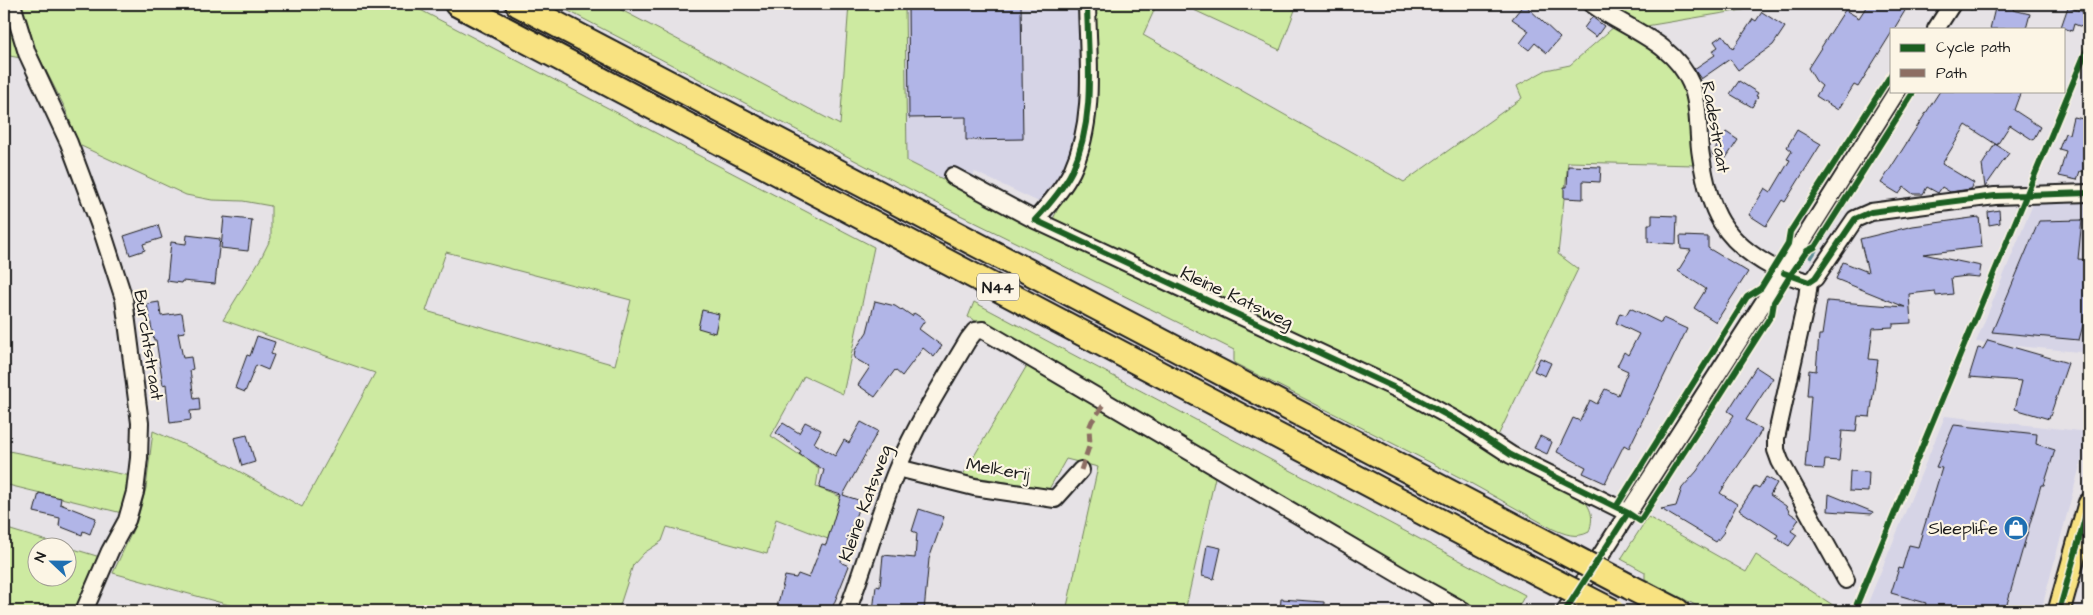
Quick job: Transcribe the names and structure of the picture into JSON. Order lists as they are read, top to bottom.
{
  "streets": {
    "highway": ["N44"],
    "street": [
      "Radestraat",
      "Kleine Katsweg",
      "Burchtstraat",
      "Melkerij"
    ]
  },
  "crossings": [
    ["Kleine Katsweg", "Melkerij"]
  ],
  "places": {
    "shop": ["Sleeplife"]
  },
  "legend": ["Cycle path", "Path"],
  "north": "left"
}
